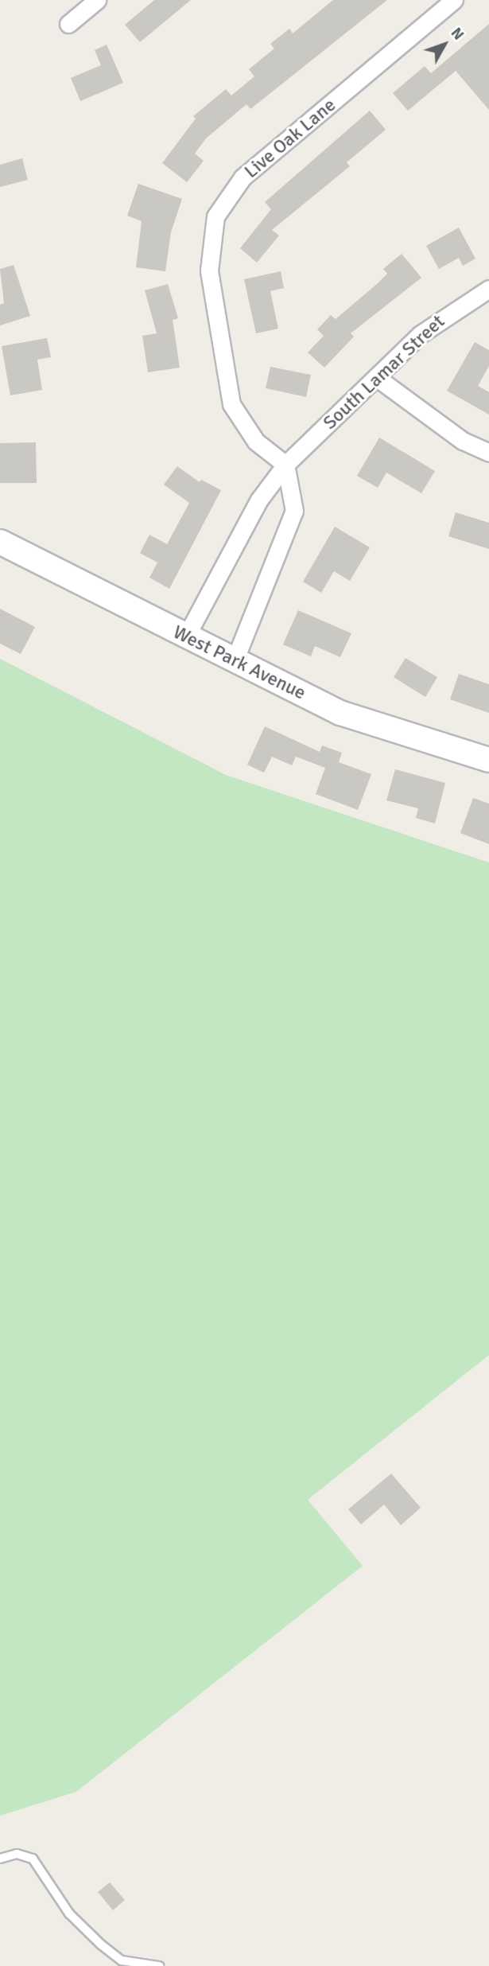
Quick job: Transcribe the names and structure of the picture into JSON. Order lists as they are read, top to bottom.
{
  "streets": {
    "street": ["Live Oak Lane", "South Lamar Street", "West Park Avenue"]
  },
  "crossings": [
    ["Live Oak Lane", "South Lamar Street"],
    ["South Lamar Street", "West Park Avenue"]
  ],
  "north": "top right"
}
